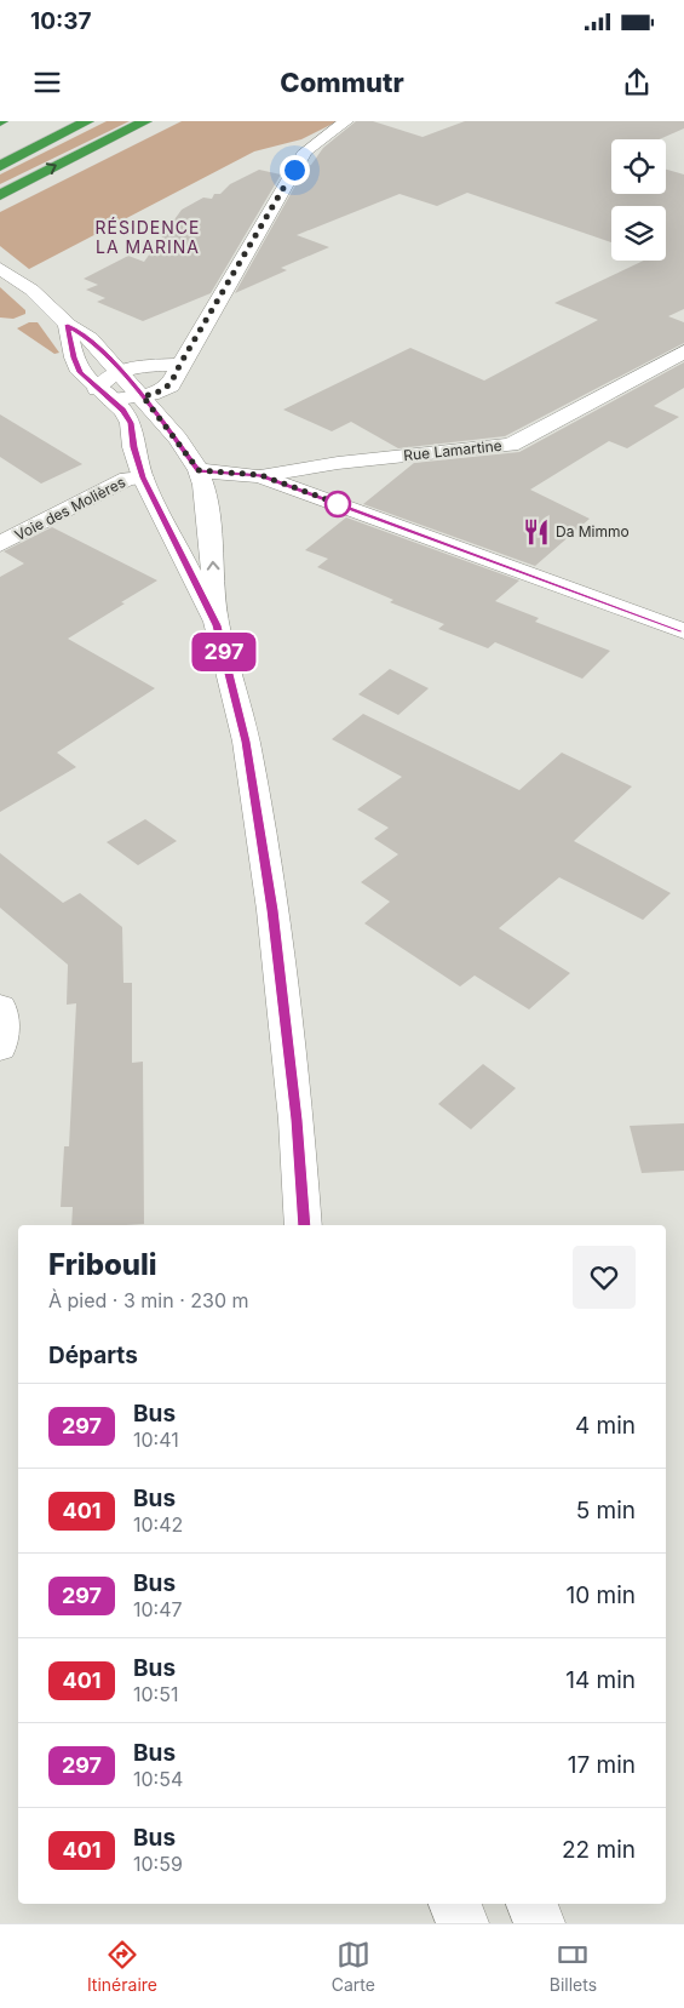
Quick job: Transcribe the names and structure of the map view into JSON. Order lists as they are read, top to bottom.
{
  "streets": {
    "street": ["Rue Lamartine", "Voie des Molières"]
  },
  "districts": ["RÉSIDENCE LA MARINA"],
  "places": {
    "restaurant": ["Da Mimmo"]
  },
  "lines": ["bus line 297"],
  "page": {
    "status": "10:37",
    "header": "Commutr",
    "on_map": "297",
    "heading": [
      ["Fribouli", "À pied · 3 min · 230 m"],
      "Départs"
    ],
    "list": [
      {
        "mark": "297",
        "name": "Bus",
        "note": "10:41",
        "value": "4 min"
      },
      {
        "mark": "401",
        "name": "Bus",
        "note": "10:42",
        "value": "5 min"
      },
      {
        "mark": "297",
        "name": "Bus",
        "note": "10:47",
        "value": "10 min"
      },
      {
        "mark": "401",
        "name": "Bus",
        "note": "10:51",
        "value": "14 min"
      },
      {
        "mark": "297",
        "name": "Bus",
        "note": "10:54",
        "value": "17 min"
      },
      {
        "mark": "401",
        "name": "Bus",
        "note": "10:59",
        "value": "22 min"
      }
    ],
    "tabs": ["Itinéraire", "Carte", "Billets"]
  }
}
